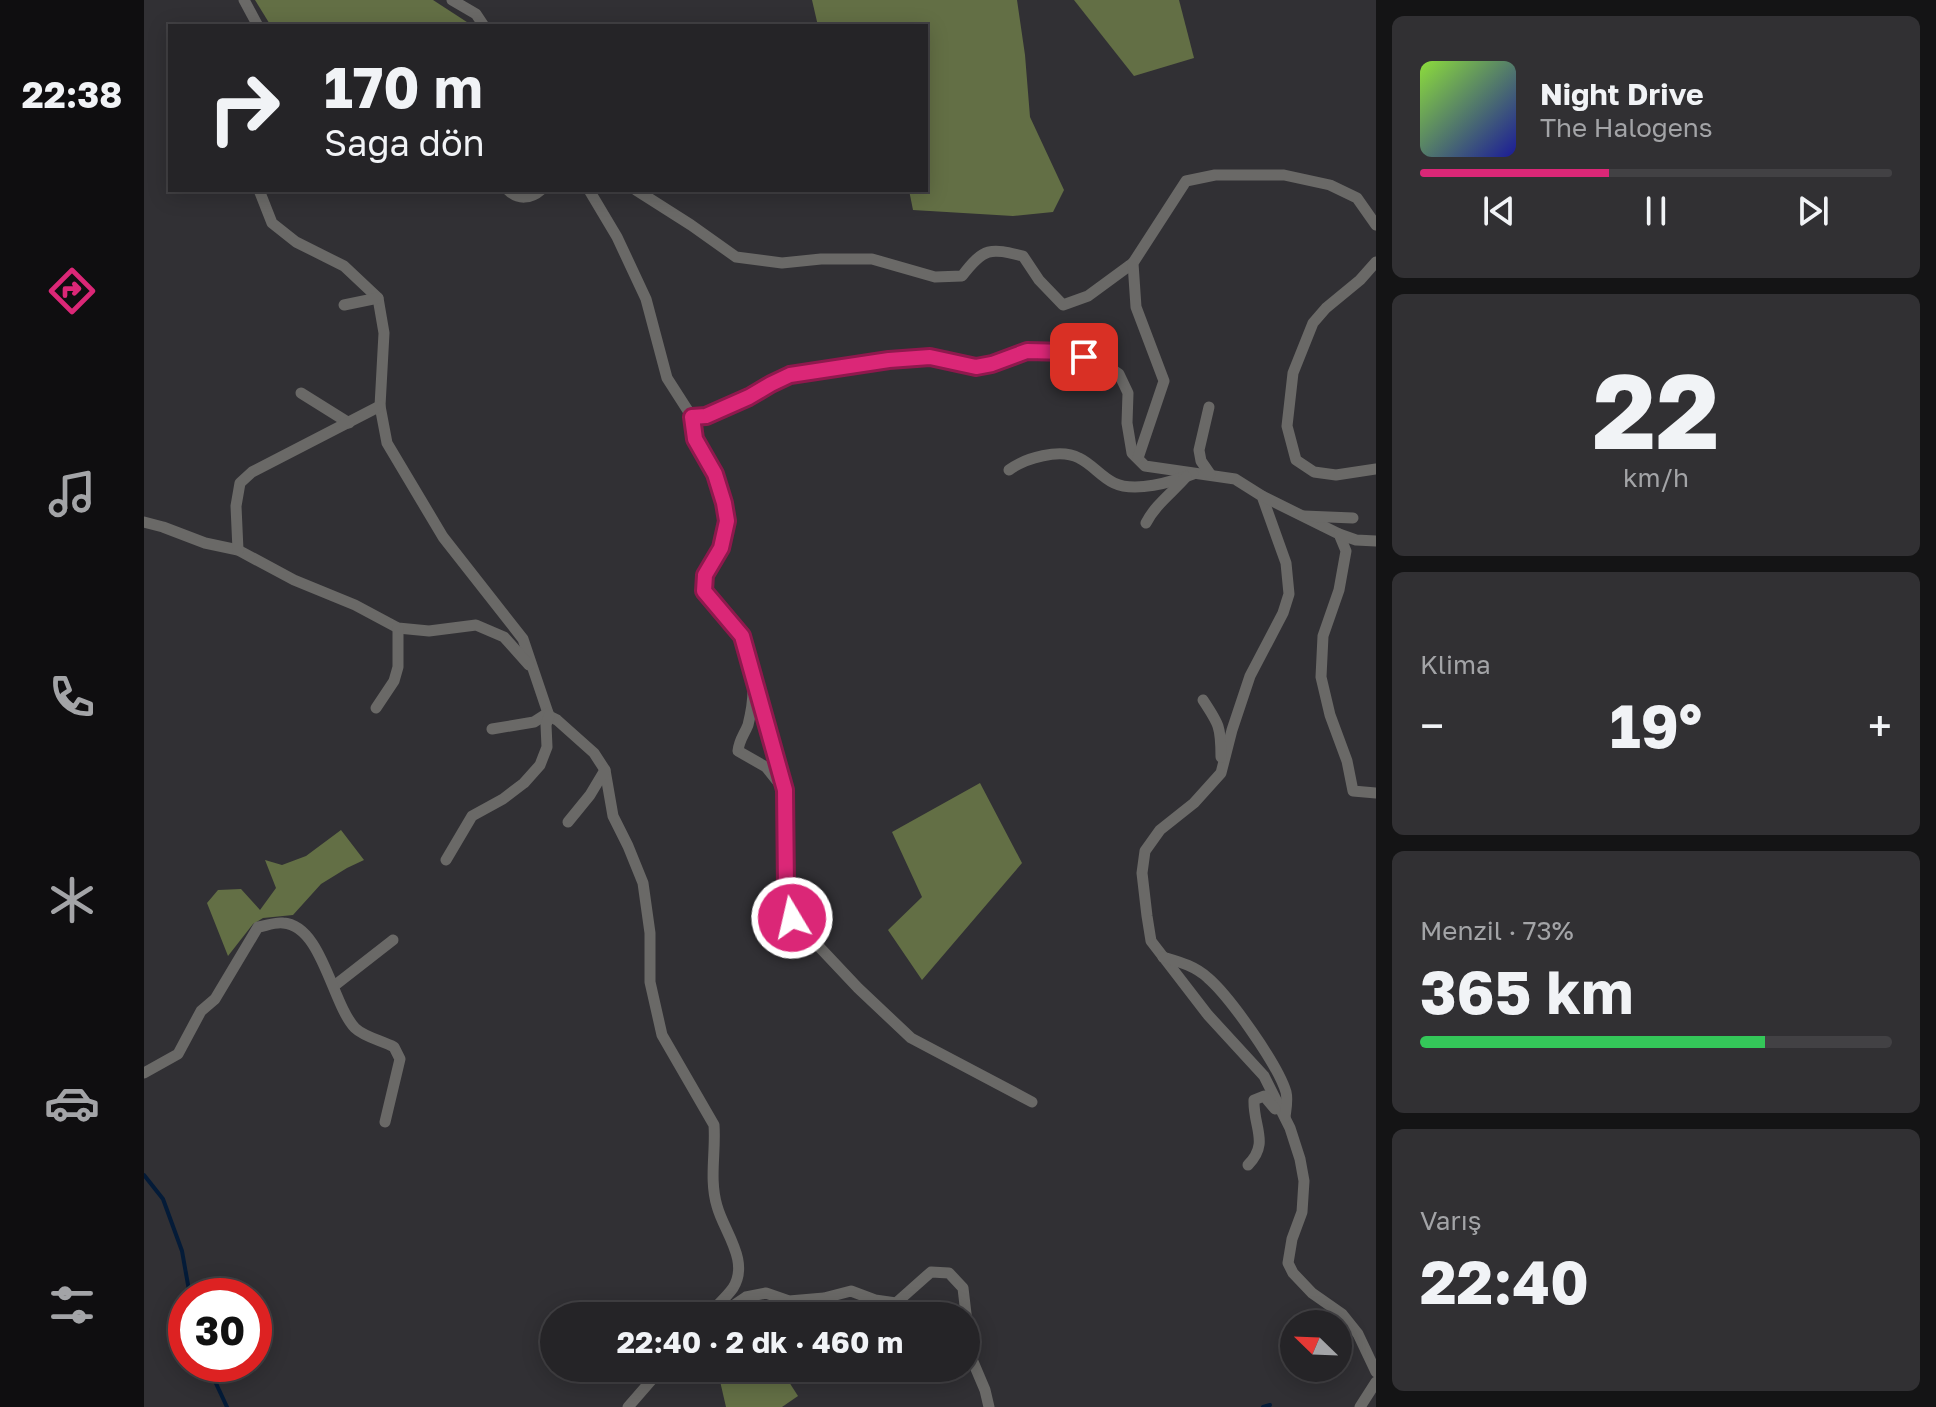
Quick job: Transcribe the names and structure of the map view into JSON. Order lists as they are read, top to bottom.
{
  "north": "top left",
  "page": {
    "tabs": "22:38",
    "turn": ["170 m", "Sağa dön"],
    "song": ["Night Drive", "The Halogens"],
    "tile": [
      ["22", "km/h"],
      "Klima",
      ["Menzil · 73%", "365 km"],
      ["Varış", "22:40"]
    ],
    "heat": ["−", "19°", "+"],
    "limit": "30",
    "trip": "22:40 · 2 dk · 460 m"
  }
}
